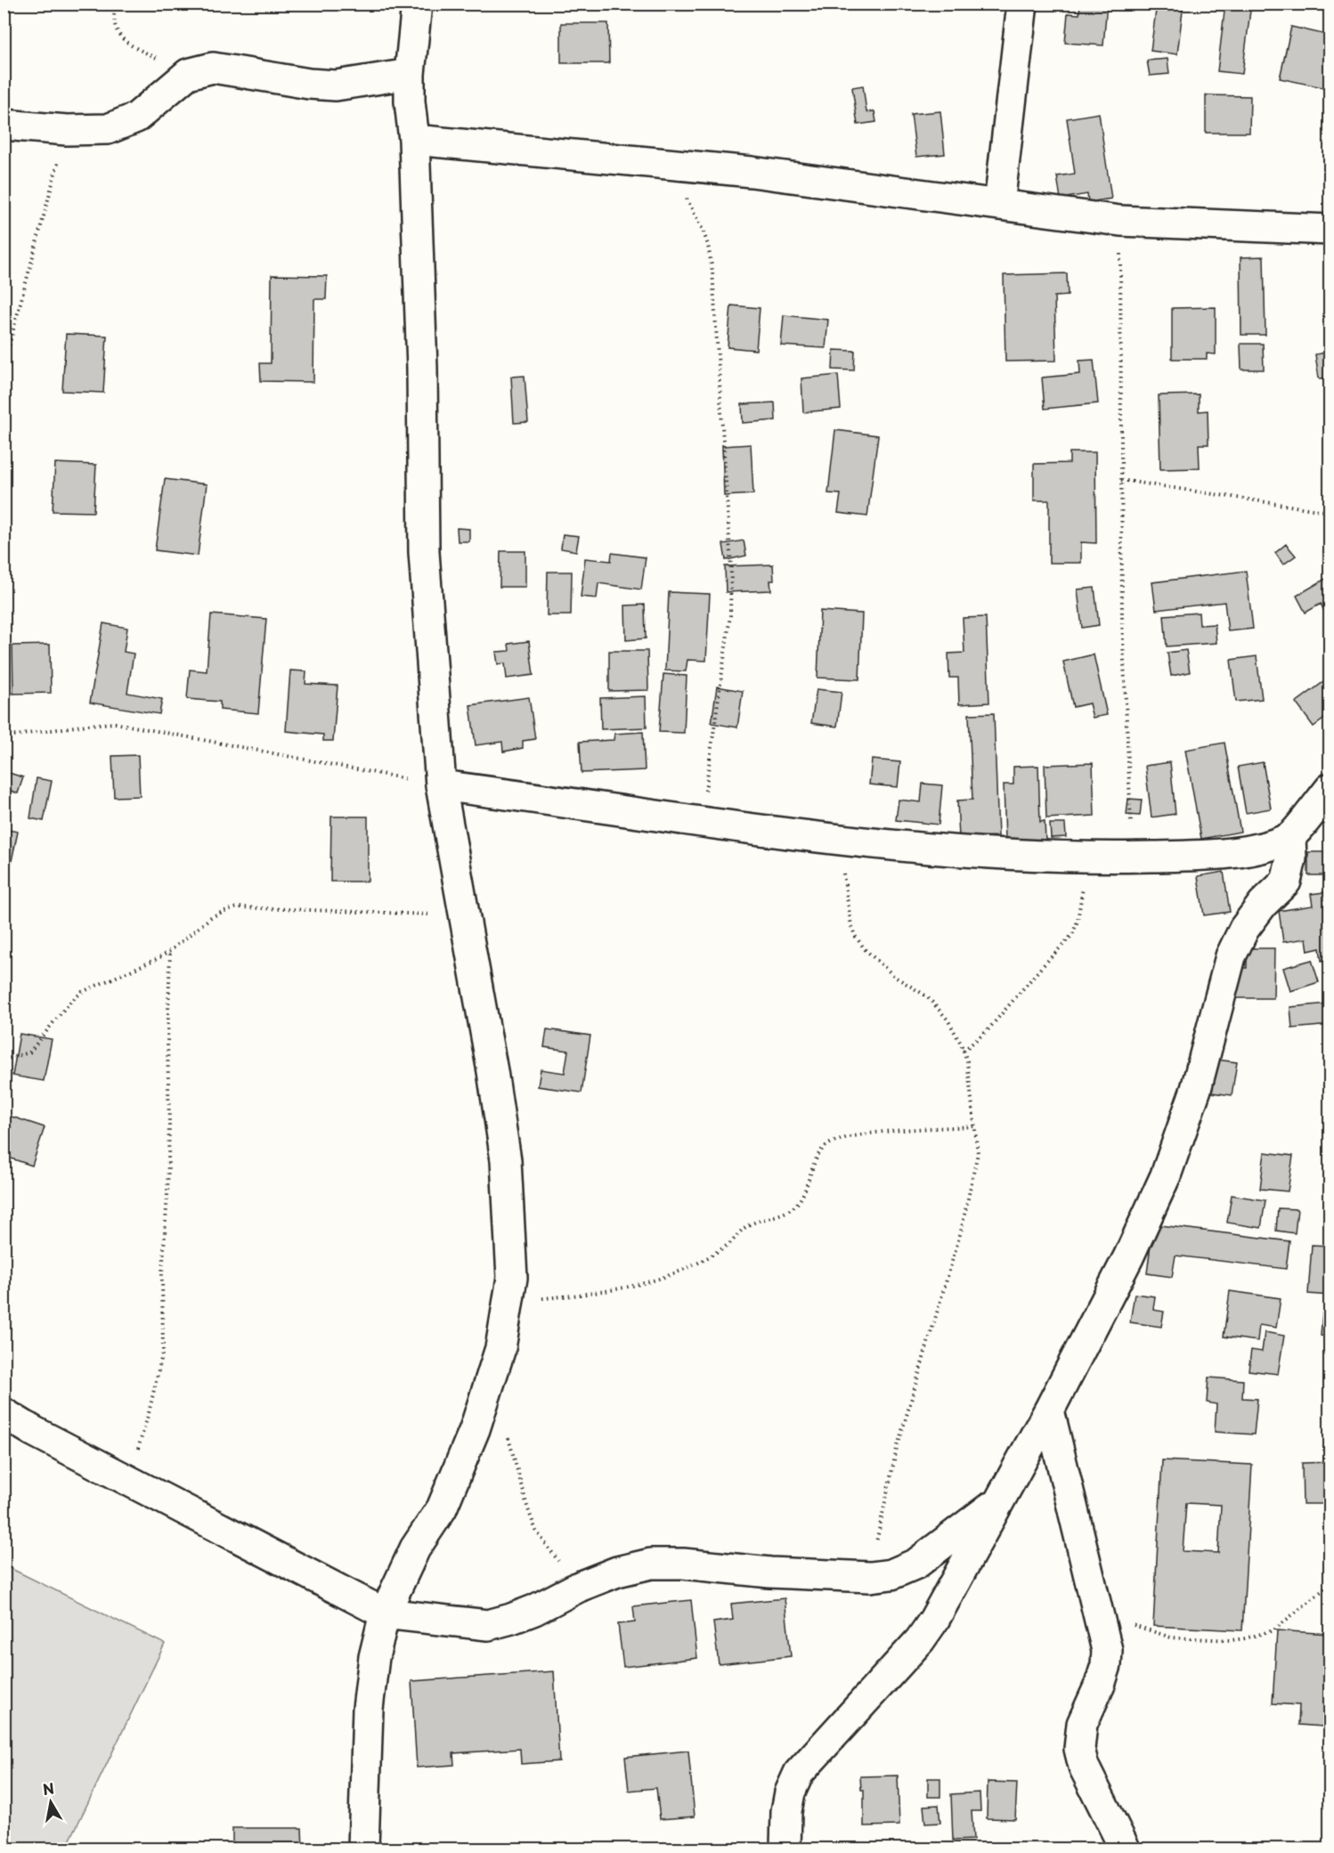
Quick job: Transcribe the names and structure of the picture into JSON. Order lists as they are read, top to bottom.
{
  "north": "top"
}
